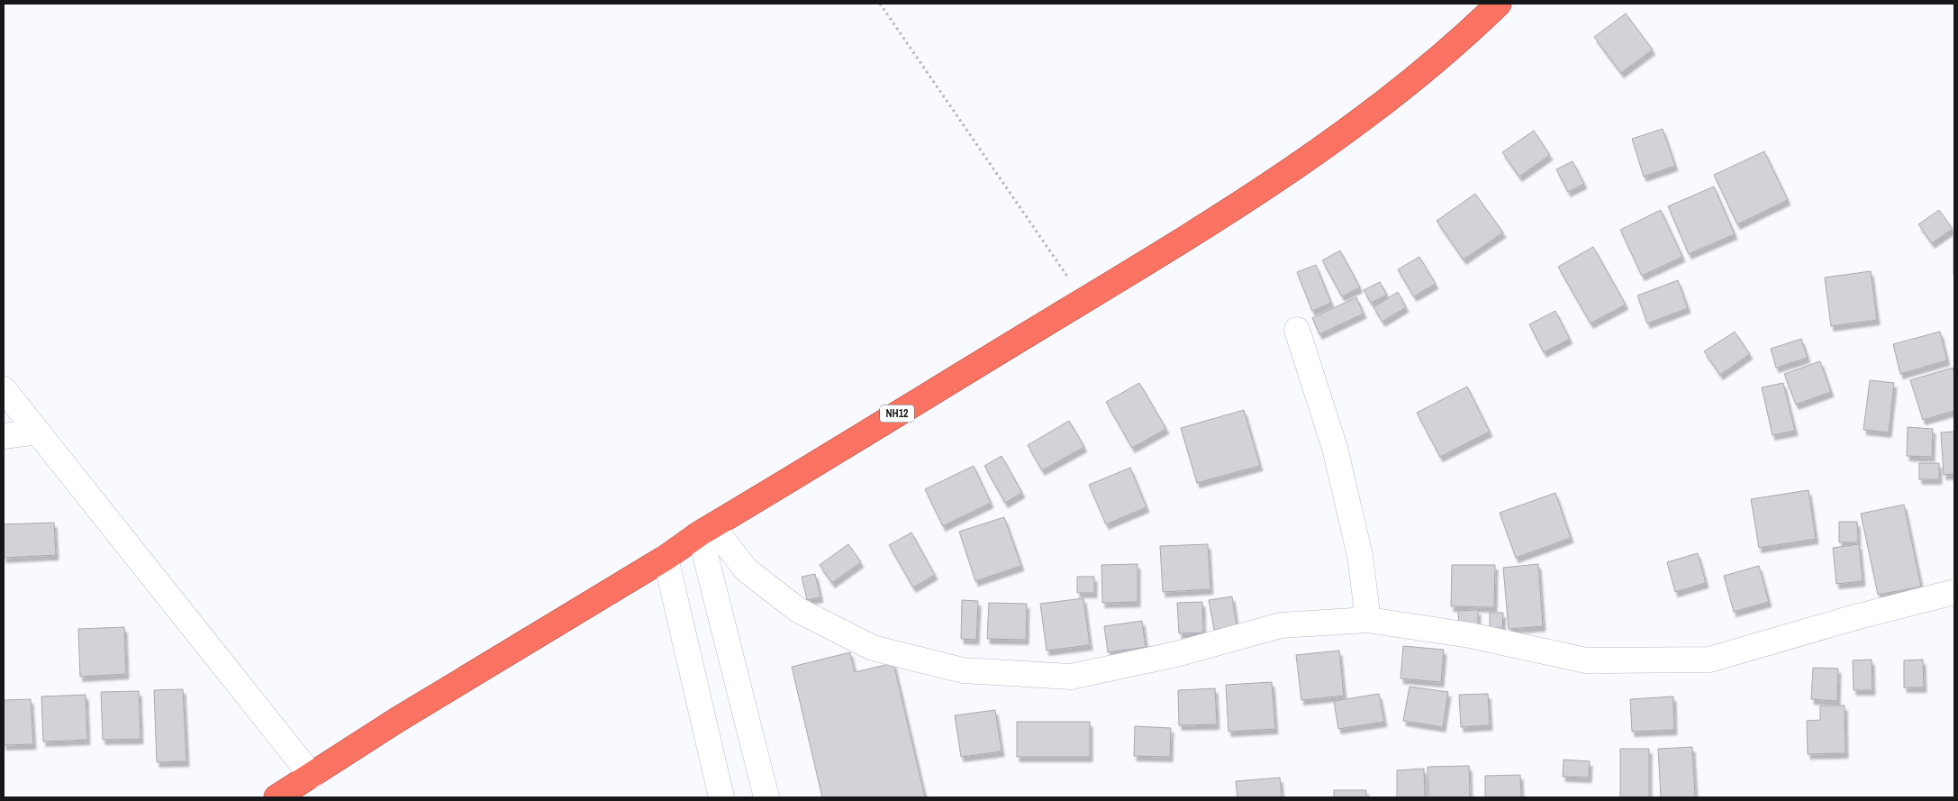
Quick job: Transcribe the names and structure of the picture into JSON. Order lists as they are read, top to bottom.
{
  "streets": {
    "highway": ["NH12"]
  }
}
